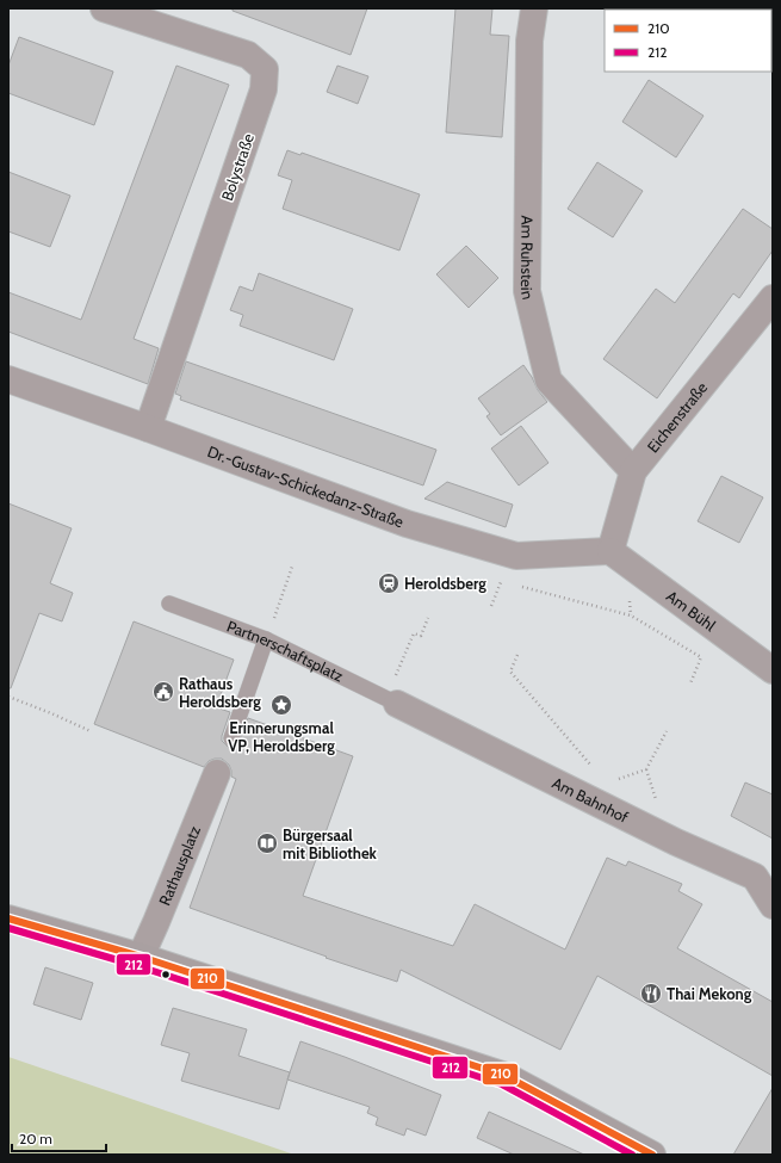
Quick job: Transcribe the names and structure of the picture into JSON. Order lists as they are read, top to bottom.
{
  "streets": {
    "street": [
      "Bolystraße",
      "Am Ruhstein",
      "Eichenstraße",
      "Dr.-Gustav-Schickedanz-Straße",
      "Am Bühl",
      "Am Bahnhof",
      "Rathausplatz"
    ],
    "lane": ["Partnerschaftsplatz"]
  },
  "crossings": [
    ["Bolystraße", "Dr.-Gustav-Schickedanz-Straße"],
    ["Am Ruhstein", "Eichenstraße"],
    ["Eichenstraße", "Dr.-Gustav-Schickedanz-Straße"],
    ["Eichenstraße", "Am Bühl"],
    ["Dr.-Gustav-Schickedanz-Straße", "Am Bühl"],
    ["Partnerschaftsplatz", "Am Bahnhof"]
  ],
  "places": {
    "station": ["Heroldsberg"],
    "public building": ["Rathaus Heroldsberg"],
    "place": ["Erinnerungsmal VP, Heroldsberg"],
    "library": ["Bürgersaal mit Bibliothek"],
    "restaurant": ["Thai Mekong"]
  },
  "lines": ["transit line 210", "transit line 212"],
  "legend": ["210", "212"],
  "scale_bar": "20 m"
}
